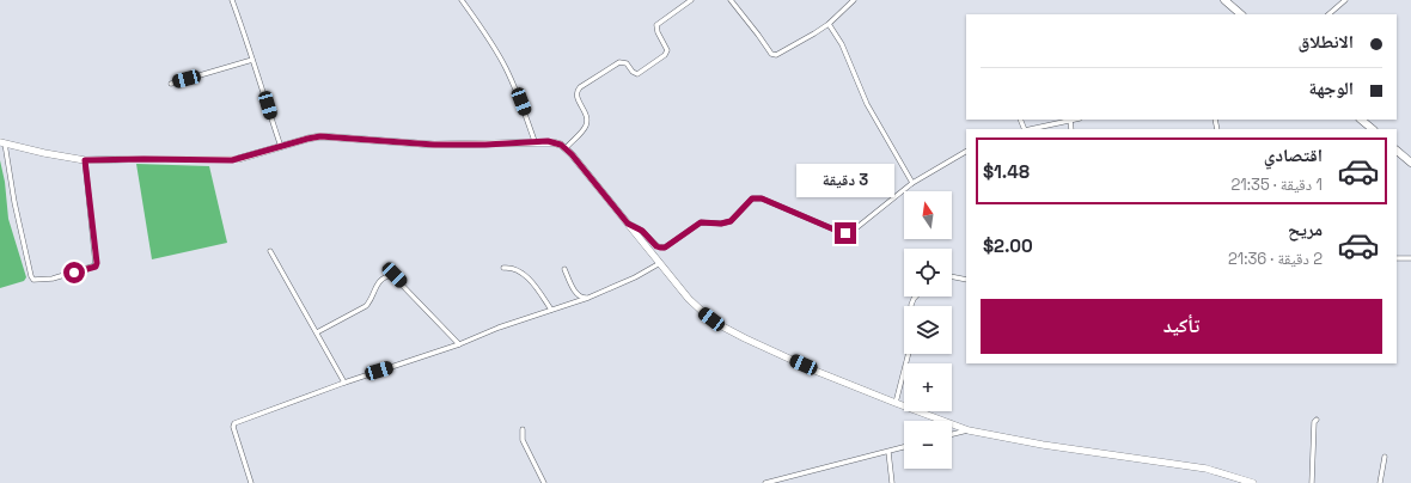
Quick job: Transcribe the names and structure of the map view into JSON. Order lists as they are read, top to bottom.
{
  "north": "top",
  "page": {
    "banner": ["الانطلاق", "الوجهة"],
    "list": [
      {
        "name": "اقتصادي",
        "note": "1 دقيقة · 21:35",
        "value": "$1.48"
      },
      {
        "name": "مريح",
        "note": "2 دقيقة · 21:36",
        "value": "$2.00"
      }
    ],
    "bubble": "3 دقيقة",
    "map_buttons": ["+", "−"],
    "buttons": "تأكيد"
  }
}
